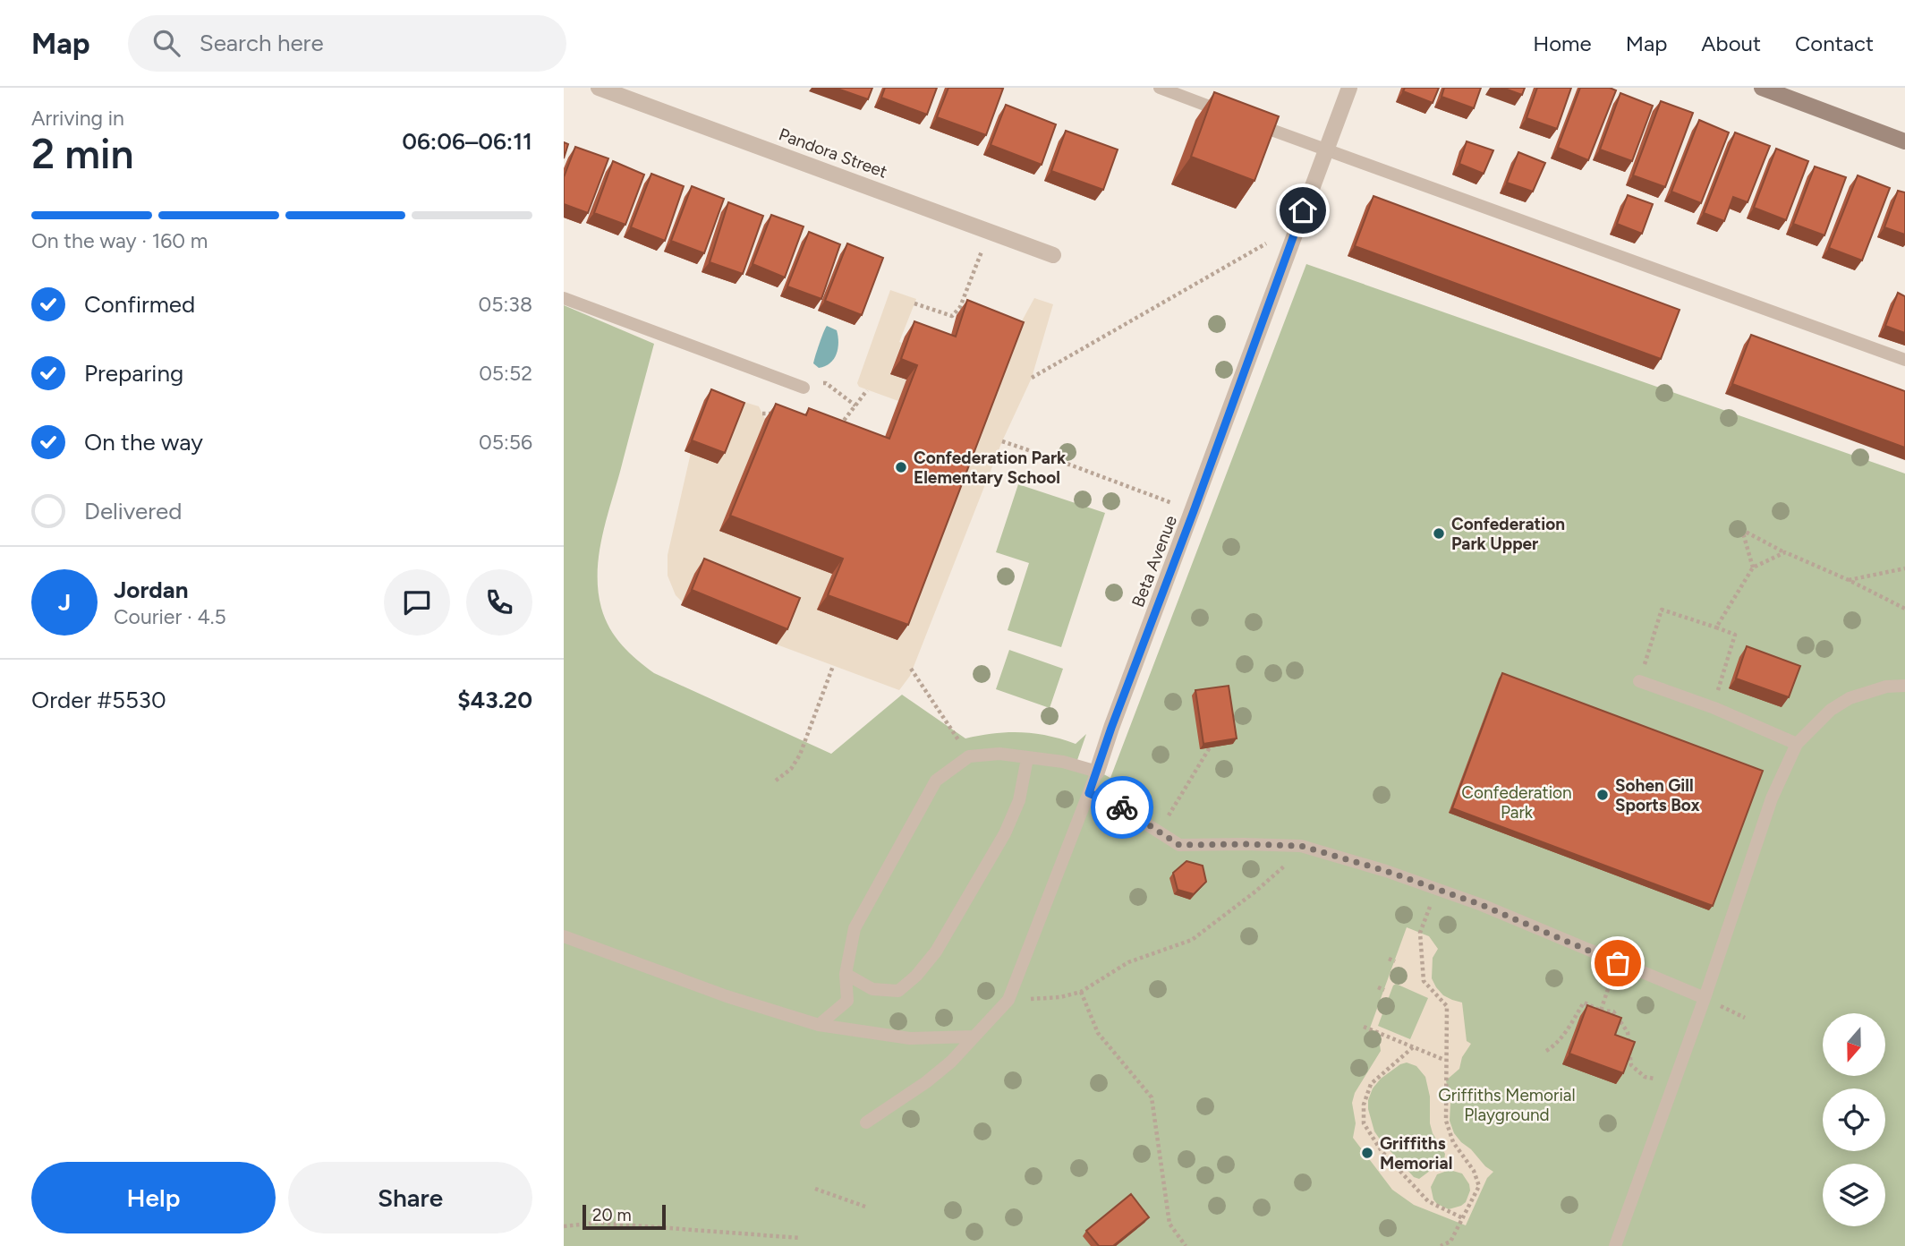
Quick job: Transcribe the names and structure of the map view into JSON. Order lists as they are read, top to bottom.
{
  "streets": {
    "street": ["Pandora Street", "Beta Avenue"]
  },
  "parks": ["Confederation Park", "Griffiths Memorial Playground"],
  "places": [
    "Confederation Park Elementary School",
    "Confederation Park Upper",
    "Sohen Gill Sports Box",
    "Griffiths Memorial"
  ],
  "scale_bar": "20 m",
  "north": "bottom",
  "page": {
    "header": "Map",
    "search": "Search here",
    "nav": [
      "Home",
      "Map",
      "About",
      "Contact"
    ],
    "heading": ["2 min", "Arriving in", "06:06–06:11"],
    "panel": [
      "Jordan",
      "Courier · 4.5",
      "Order #5530",
      "$43.20"
    ],
    "bar": "On the way · 160 m",
    "list": [
      ["Confirmed", "05:38"],
      ["Preparing", "05:52"],
      ["On the way", "05:56"],
      "Delivered"
    ],
    "round": "J",
    "buttons": ["Help", "Share"],
    "scale": "20 m"
  }
}
